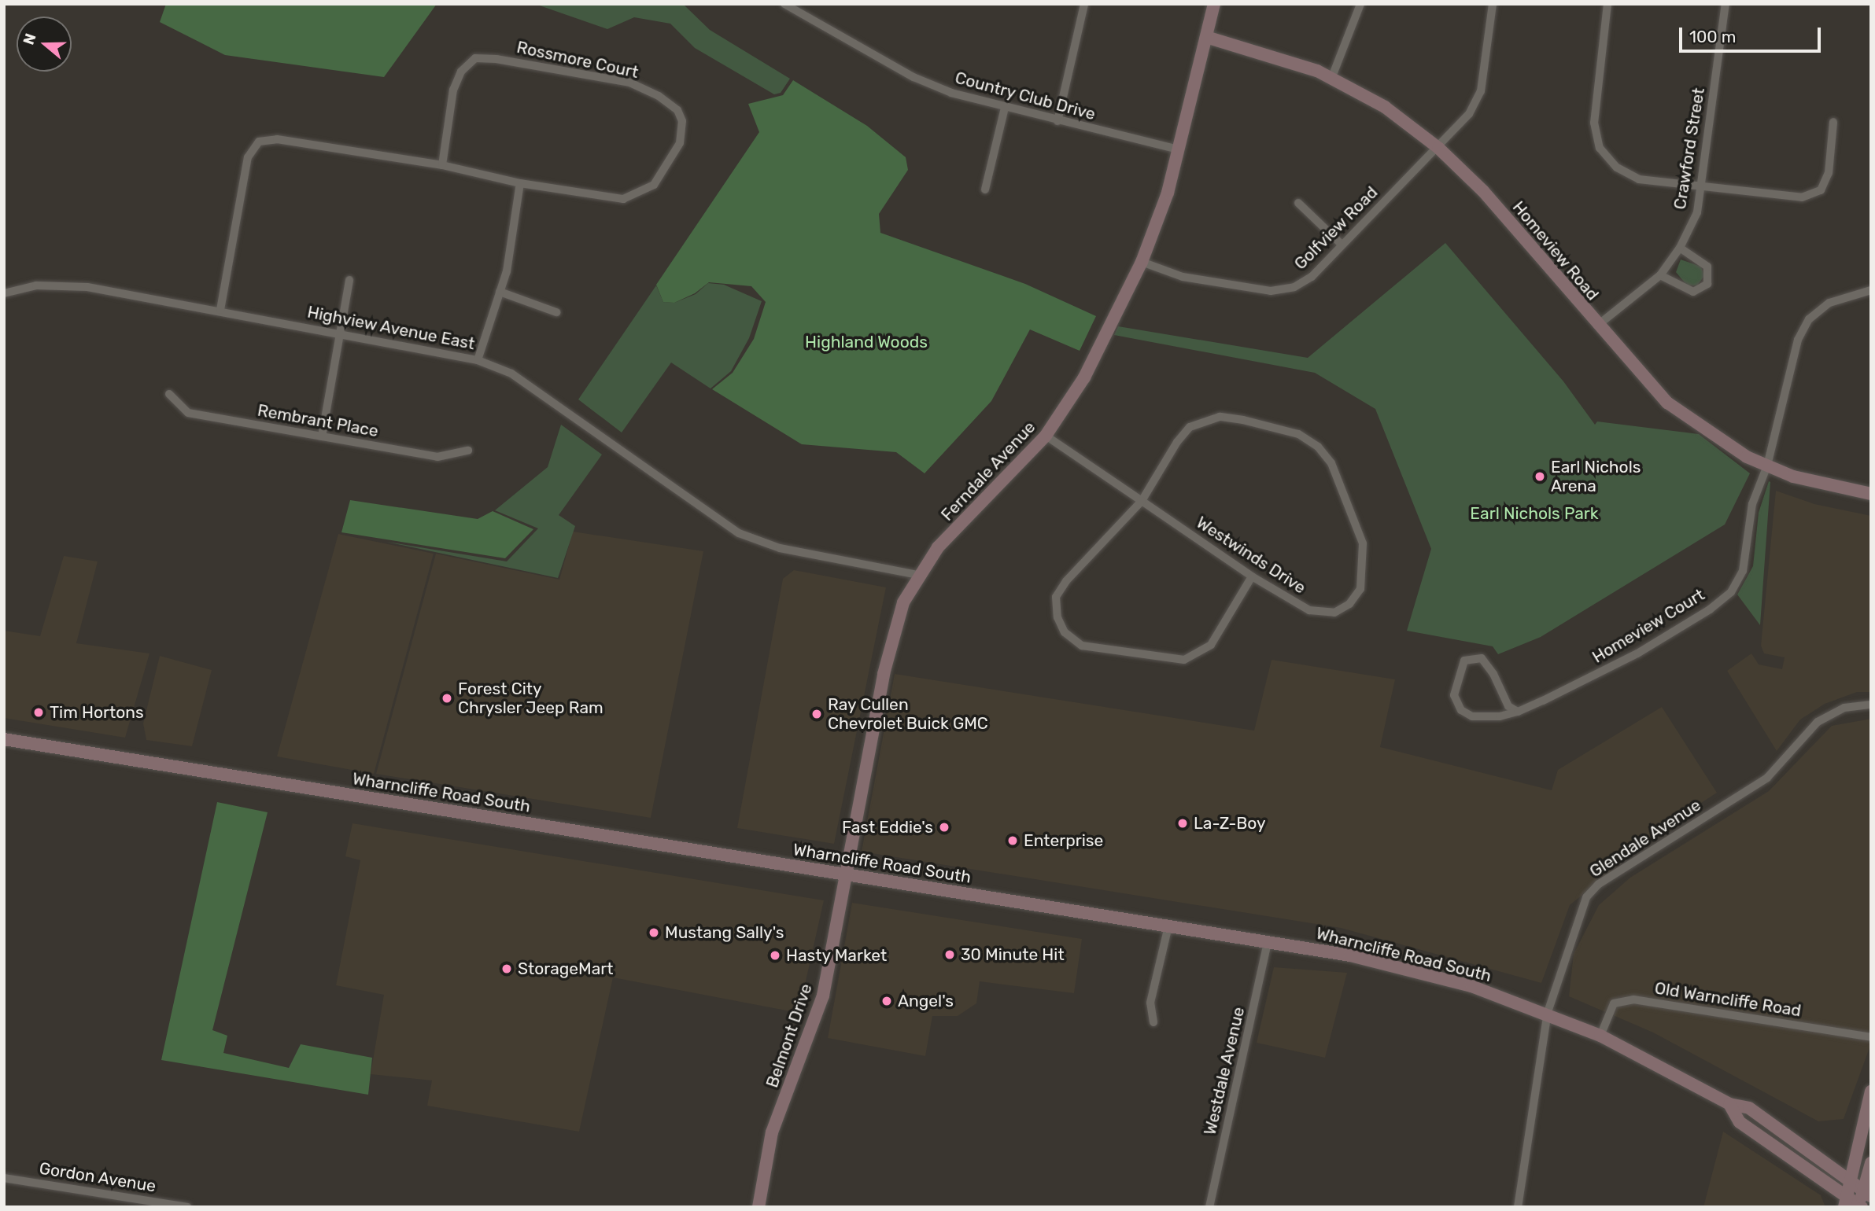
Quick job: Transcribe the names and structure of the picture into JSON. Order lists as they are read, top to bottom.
{
  "streets": {
    "main road": [
      "Homeview Road",
      "Ferndale Avenue",
      "Wharncliffe Road South",
      "Belmont Drive"
    ],
    "street": [
      "Rossmore Court",
      "Country Club Drive",
      "Crawford Street",
      "Golfview Road",
      "Highview Avenue East",
      "Rembrant Place",
      "Westwinds Drive",
      "Homeview Court",
      "Glendale Avenue",
      "Old Warncliffe Road",
      "Westdale Avenue",
      "Gordon Avenue"
    ]
  },
  "crossings": [
    ["Rossmore Court", "Highview Avenue East"],
    ["Country Club Drive", "Ferndale Avenue"],
    ["Crawford Street", "Homeview Road"],
    ["Golfview Road", "Homeview Road"],
    ["Golfview Road", "Ferndale Avenue"],
    ["Homeview Road", "Ferndale Avenue"],
    ["Homeview Road", "Homeview Court"],
    ["Highview Avenue East", "Ferndale Avenue"],
    ["Ferndale Avenue", "Westwinds Drive"],
    ["Ferndale Avenue", "Wharncliffe Road South"],
    ["Ferndale Avenue", "Belmont Drive"],
    ["Wharncliffe Road South", "Glendale Avenue"],
    ["Wharncliffe Road South", "Old Warncliffe Road"],
    ["Wharncliffe Road South", "Belmont Drive"],
    ["Wharncliffe Road South", "Westdale Avenue"]
  ],
  "parks": ["Highland Woods", "Earl Nichols Park"],
  "places": [
    "Earl Nichols Arena",
    "Forest City Chrysler Jeep Ram",
    "Tim Hortons",
    "Ray Cullen Chevrolet Buick GMC",
    "La-Z-Boy",
    "Fast Eddie's",
    "Enterprise",
    "Mustang Sally's",
    "30 Minute Hit",
    "Hasty Market",
    "StorageMart",
    "Angel's"
  ],
  "scale_bar": "100 m",
  "north": "left"
}
